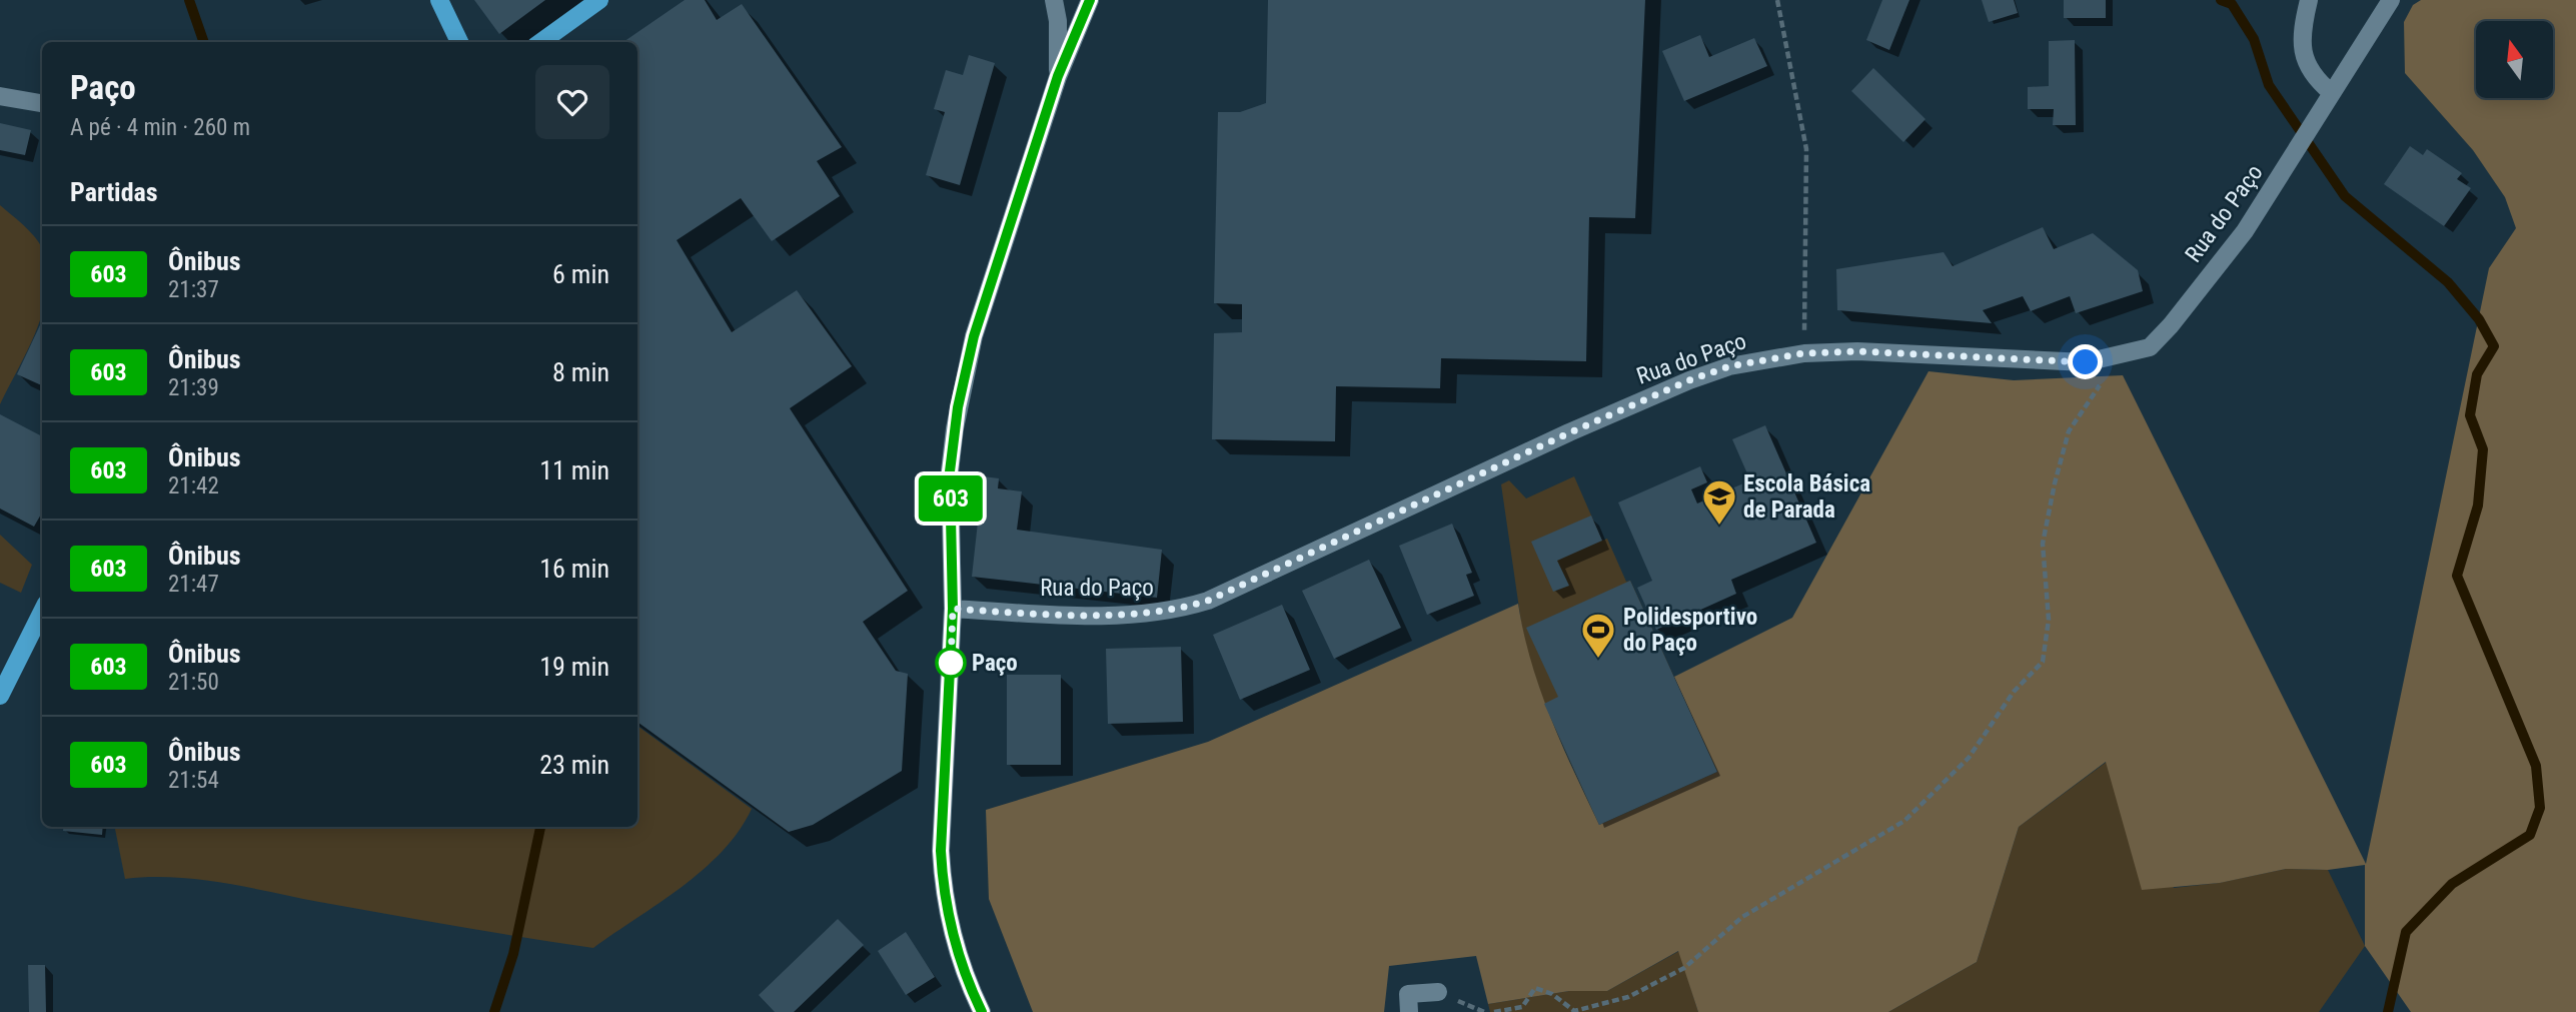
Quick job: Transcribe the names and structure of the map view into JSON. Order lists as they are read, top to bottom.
{
  "streets": {
    "street": ["Rua do Paço"]
  },
  "places": {
    "school or university": ["Escola Básica de Parada"],
    "sports": ["Polidesportivo do Paço"],
    "other": ["Paço"]
  },
  "lines": ["bus line 603"],
  "north": "top",
  "page": {
    "on_map": "603",
    "heading": [
      ["Paço", "A pé · 4 min · 260 m"],
      "Partidas"
    ],
    "list": [
      {
        "mark": "603",
        "name": "Ônibus",
        "note": "21:37",
        "value": "6 min"
      },
      {
        "mark": "603",
        "name": "Ônibus",
        "note": "21:39",
        "value": "8 min"
      },
      {
        "mark": "603",
        "name": "Ônibus",
        "note": "21:42",
        "value": "11 min"
      },
      {
        "mark": "603",
        "name": "Ônibus",
        "note": "21:47",
        "value": "16 min"
      },
      {
        "mark": "603",
        "name": "Ônibus",
        "note": "21:50",
        "value": "19 min"
      },
      {
        "mark": "603",
        "name": "Ônibus",
        "note": "21:54",
        "value": "23 min"
      }
    ]
  }
}
